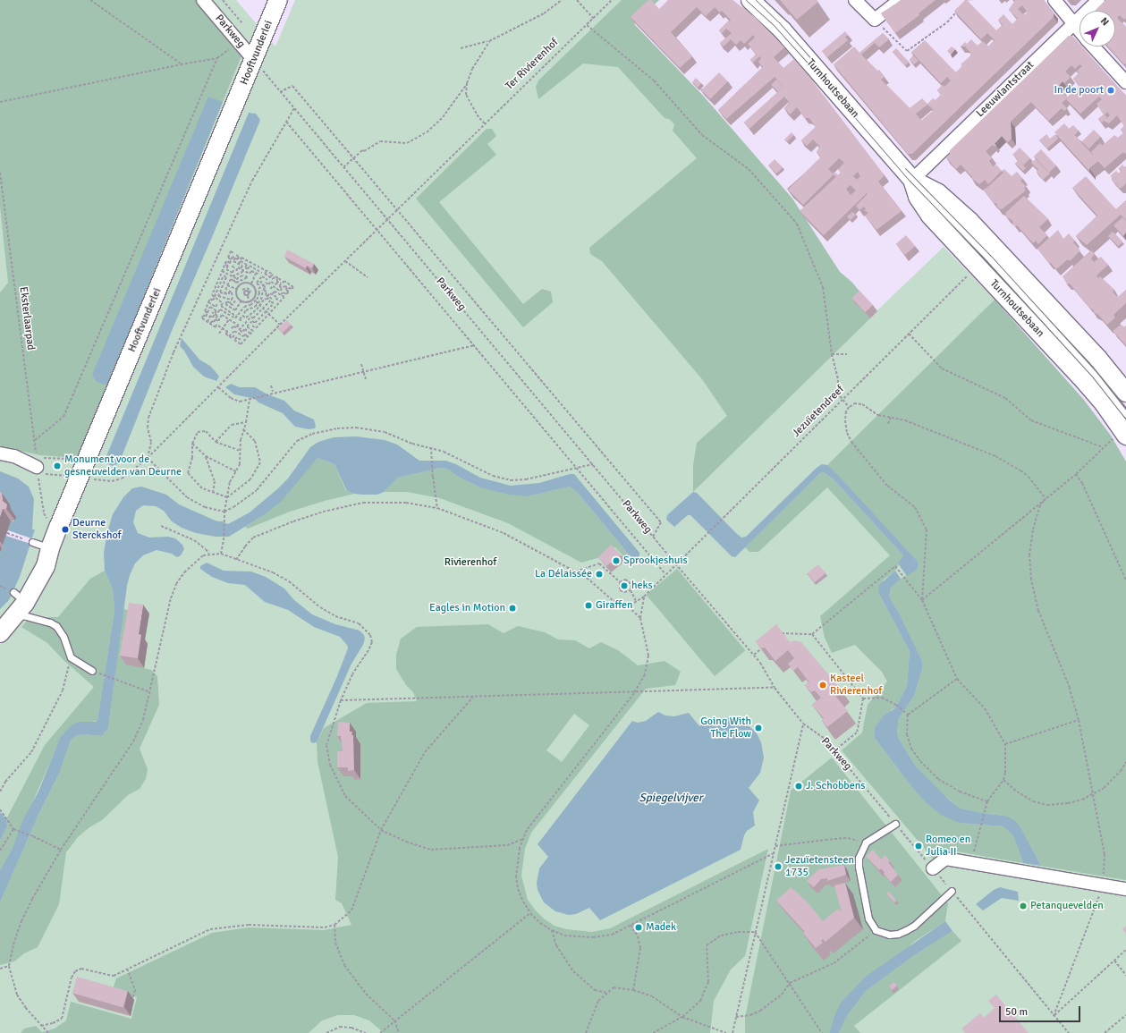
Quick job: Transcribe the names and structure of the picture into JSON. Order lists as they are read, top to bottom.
{
  "streets": {
    "main road": ["Hooftvunderlei", "Turnhoutsebaan"],
    "street": ["Parkweg", "Leeuwlantstraat"],
    "path": ["Ter Rivierenhof", "Eksterlaarpad", "Jezuïetendreef"]
  },
  "crossings": [
    ["Parkweg", "Hooftvunderlei"],
    ["Parkweg", "Ter Rivierenhof"],
    ["Parkweg", "Jezuïetendreef"],
    ["Hooftvunderlei", "Ter Rivierenhof"],
    ["Ter Rivierenhof", "Eksterlaarpad"],
    ["Turnhoutsebaan", "Leeuwlantstraat"]
  ],
  "water": ["Spiegelvijver"],
  "parks": ["Rivierenhof"],
  "places": [
    "In de poort",
    "Monument voor de gesneuvelden van Deurne",
    "Deurne Sterckshof",
    "Sprookjeshuis",
    "La Délaissée",
    "heks",
    "Giraffen",
    "Eagles in Motion",
    "Kasteel Rivierenhof",
    "Going With The Flow",
    "J. Schobbens",
    "Romeo en Julia II",
    "Jezuïetensteen 1735",
    "Petanquevelden",
    "Madek"
  ],
  "scale_bar": "50 m",
  "north": "top right"
}
